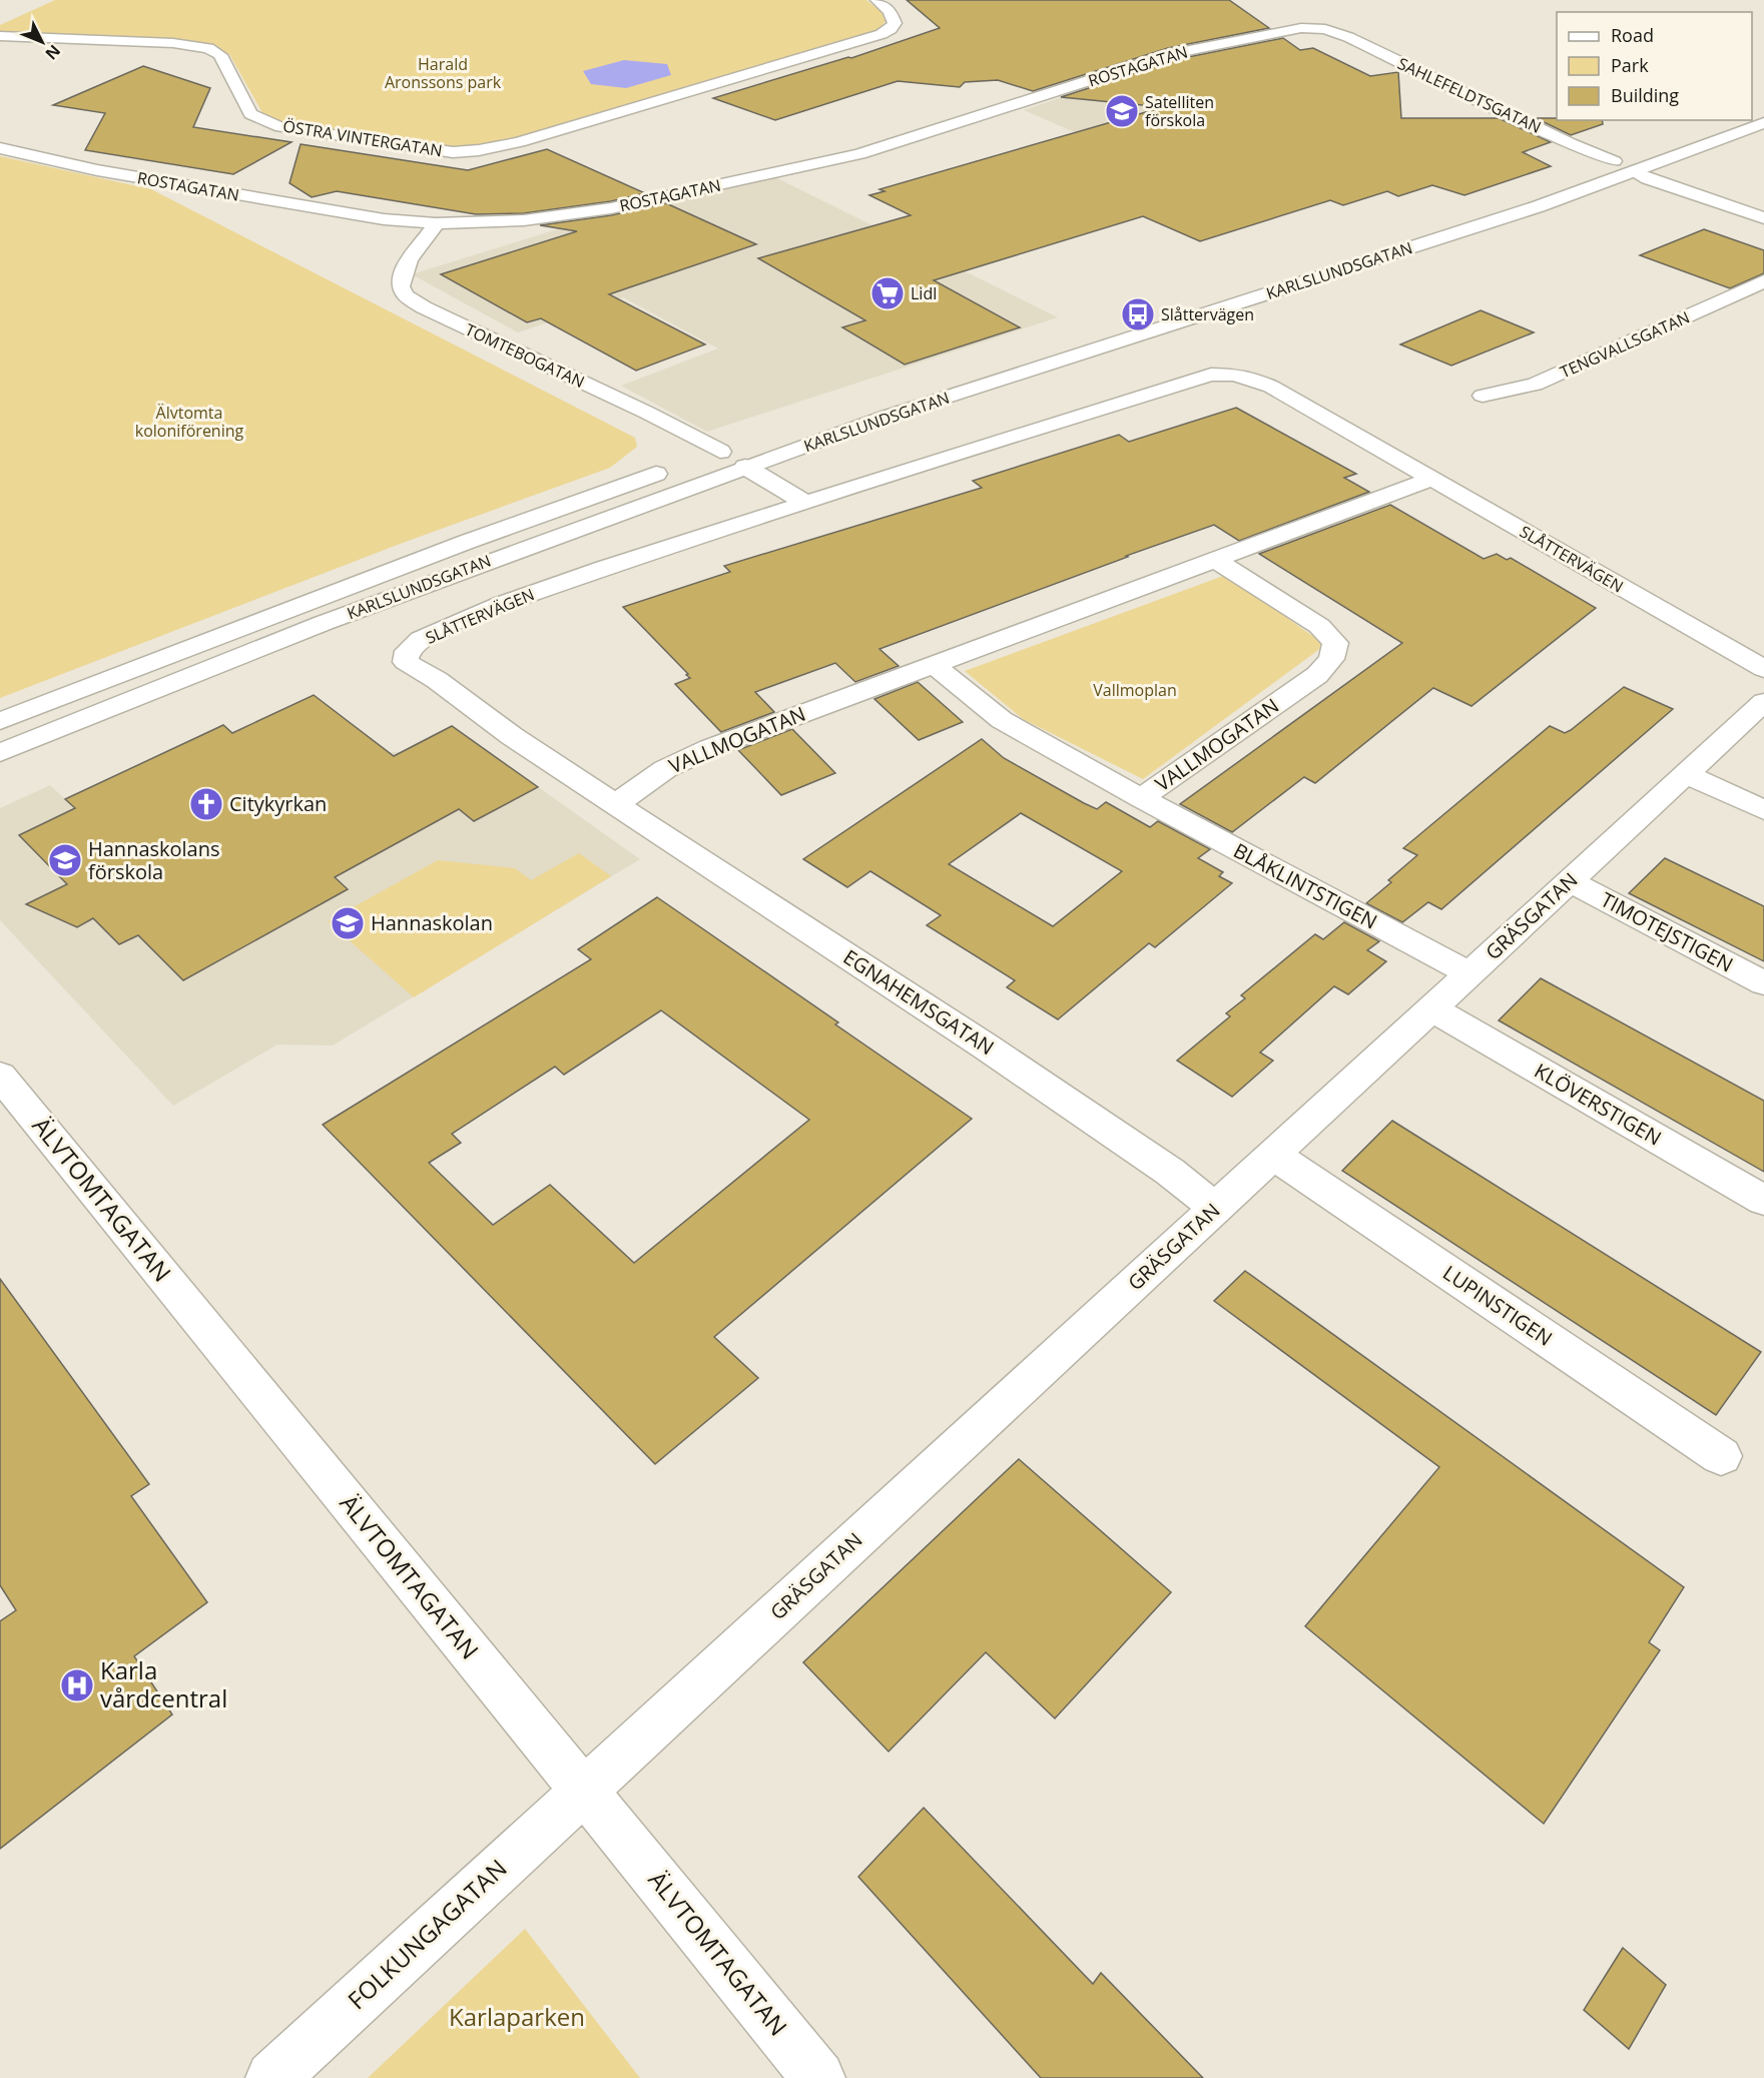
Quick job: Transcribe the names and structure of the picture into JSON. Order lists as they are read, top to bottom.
{
  "streets": {
    "street": [
      "ROSTAGATAN",
      "SAHLEFELDTSGATAN",
      "ÖSTRA VINTERGATAN",
      "KARLSLUNDSGATAN",
      "TENGVALLSGATAN",
      "TOMTEBOGATAN",
      "SLÅTTERVÄGEN",
      "VALLMOGATAN",
      "BLÅKLINTSTIGEN",
      "GRÄSGATAN",
      "TIMOTEJSTIGEN",
      "EGNAHEMSGATAN",
      "KLÖVERSTIGEN",
      "ÄLVTOMTAGATAN",
      "LUPINSTIGEN",
      "FOLKUNGAGATAN"
    ]
  },
  "crossings": [
    ["ROSTAGATAN", "SAHLEFELDTSGATAN"],
    ["ROSTAGATAN", "TOMTEBOGATAN"],
    ["SAHLEFELDTSGATAN", "KARLSLUNDSGATAN"],
    ["KARLSLUNDSGATAN", "TOMTEBOGATAN"],
    ["SLÅTTERVÄGEN", "VALLMOGATAN"],
    ["SLÅTTERVÄGEN", "EGNAHEMSGATAN"],
    ["VALLMOGATAN", "BLÅKLINTSTIGEN"],
    ["VALLMOGATAN", "EGNAHEMSGATAN"],
    ["BLÅKLINTSTIGEN", "GRÄSGATAN"],
    ["GRÄSGATAN", "TIMOTEJSTIGEN"],
    ["GRÄSGATAN", "EGNAHEMSGATAN"],
    ["GRÄSGATAN", "KLÖVERSTIGEN"],
    ["GRÄSGATAN", "ÄLVTOMTAGATAN"],
    ["GRÄSGATAN", "LUPINSTIGEN"],
    ["GRÄSGATAN", "FOLKUNGAGATAN"],
    ["ÄLVTOMTAGATAN", "FOLKUNGAGATAN"]
  ],
  "parks": [
    "Harald Aronssons park",
    "Älvtomta koloniförening",
    "Vallmoplan",
    "Karlaparken"
  ],
  "places": {
    "school or university": ["Satelliten förskola", "Hannaskolans förskola", "Hannaskolan"],
    "supermarket": ["Lidl"],
    "bus stop": ["Slåttervägen"],
    "church": ["Citykyrkan"],
    "hospital": ["Karla vårdcentral"]
  },
  "legend": ["Road", "Park", "Building"],
  "north": "bottom right"
}
